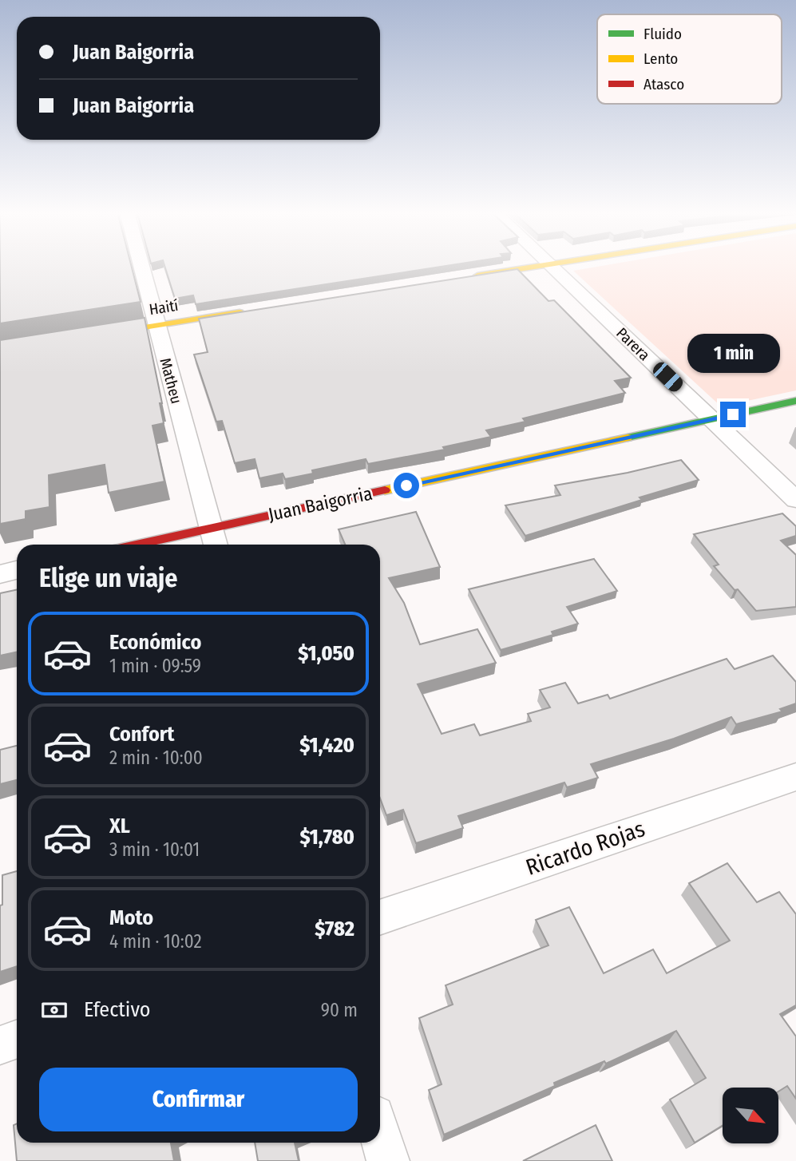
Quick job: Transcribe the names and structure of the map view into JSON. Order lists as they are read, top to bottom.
{
  "streets": {
    "street": [
      "Haití",
      "Parera",
      "Matheu",
      "Juan Baigorria",
      "Ricardo Rojas"
    ]
  },
  "crossings": [
    ["Haití", "Matheu"],
    ["Parera", "Juan Baigorria"],
    ["Matheu", "Juan Baigorria"]
  ],
  "legend": ["Fluido", "Lento", "Atasco"],
  "north": "bottom right",
  "page": {
    "banner": ["Juan Baigorria", "Juan Baigorria"],
    "bubble": "1 min",
    "heading": "Elige un viaje",
    "list": [
      {
        "name": "Económico",
        "note": "1 min · 09:59",
        "value": "$1,050"
      },
      {
        "name": "Confort",
        "note": "2 min · 10:00",
        "value": "$1,420"
      },
      {
        "name": "XL",
        "note": "3 min · 10:01",
        "value": "$1,780"
      },
      {
        "name": "Moto",
        "note": "4 min · 10:02",
        "value": "$782"
      }
    ],
    "pay": ["Efectivo", "90 m"],
    "buttons": "Confirmar"
  }
}
